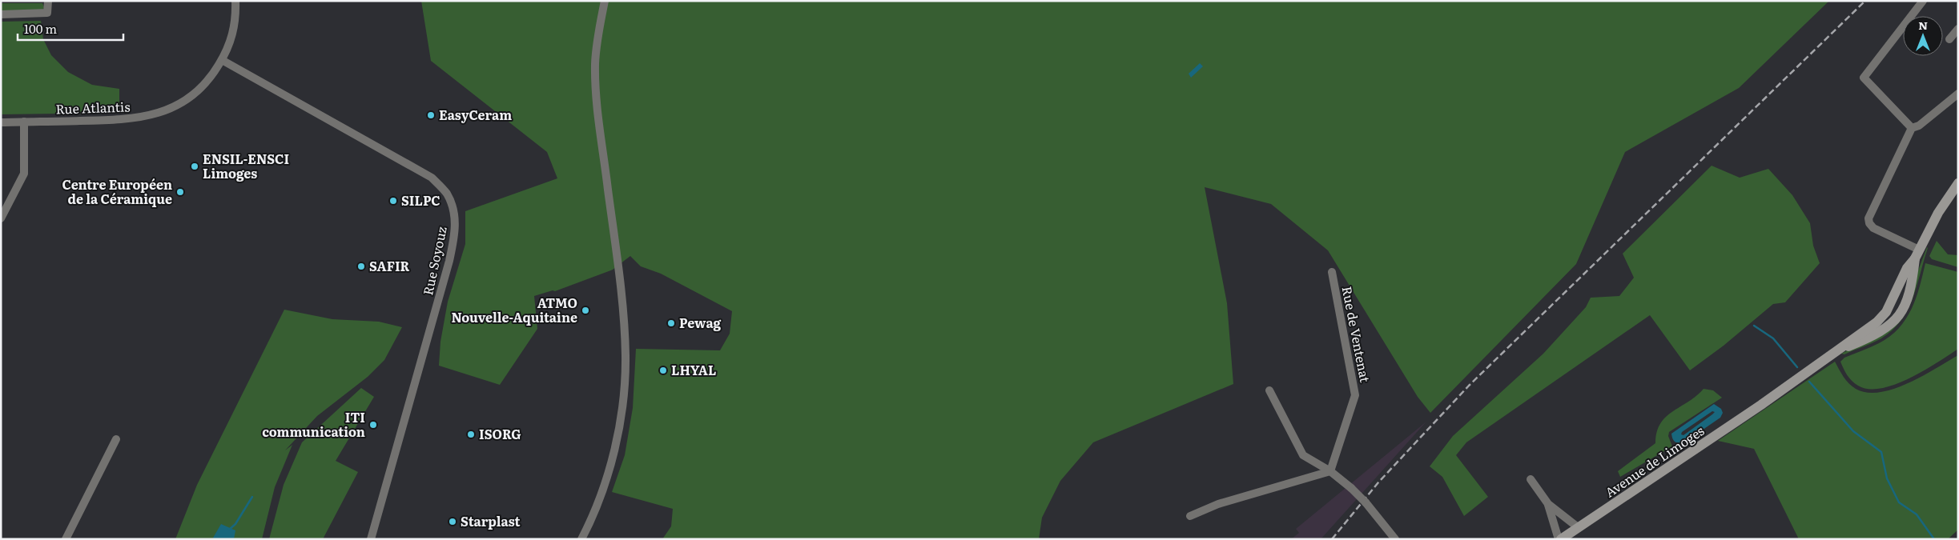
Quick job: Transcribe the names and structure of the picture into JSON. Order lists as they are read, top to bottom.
{
  "streets": {
    "main road": ["Avenue de Limoges"],
    "street": ["Rue Atlantis", "Rue Soyouz", "Rue de Ventenat"]
  },
  "crossings": [
    ["Rue Atlantis", "Rue Soyouz"]
  ],
  "places": [
    "EasyCeram",
    "ENSIL-ENSCI Limoges",
    "Centre Européen de la Céramique",
    "SILPC",
    "SAFIR",
    "ATMO Nouvelle-Aquitaine",
    "Pewag",
    "LHYAL",
    "ITI communication",
    "ISORG",
    "Starplast"
  ],
  "scale_bar": "100 m",
  "north": "top"
}
